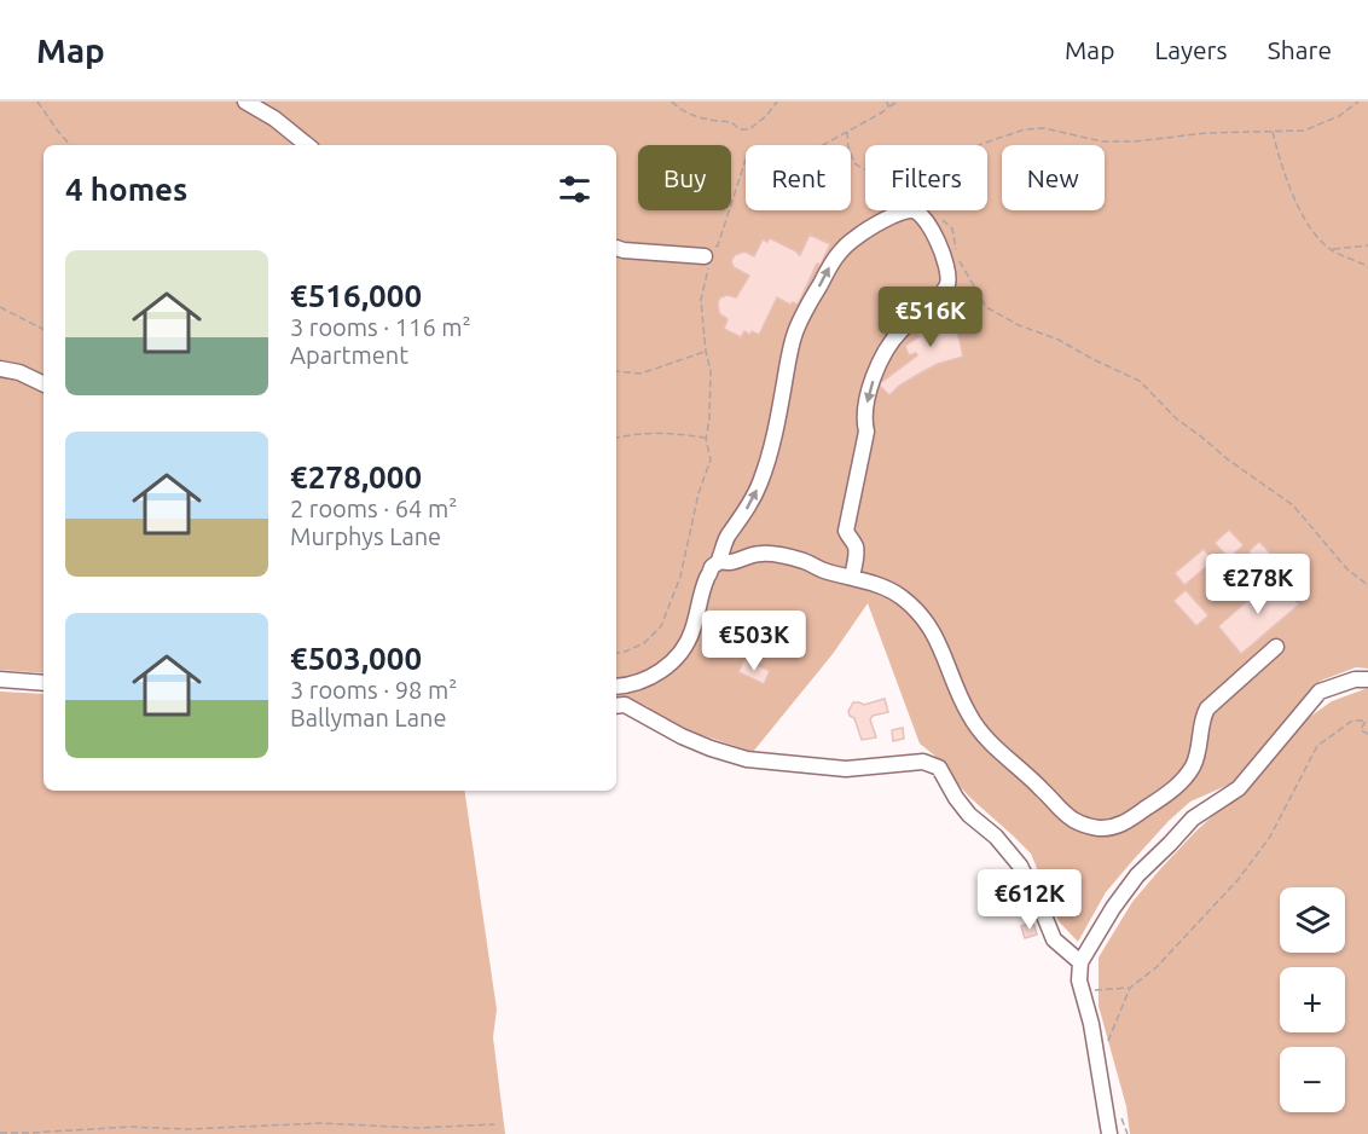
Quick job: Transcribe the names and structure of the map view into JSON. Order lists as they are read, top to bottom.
{
  "page": {
    "header": "Map",
    "nav": ["Map", "Layers", "Share"],
    "chip": [
      "Buy",
      "Rent",
      "Filters",
      "New"
    ],
    "heading": "4 homes",
    "list": [
      {
        "name": "€516,000",
        "note": "3 rooms · 116 m² · Apartment"
      },
      {
        "name": "€278,000",
        "note": "2 rooms · 64 m² · Murphys Lane"
      },
      {
        "name": "€503,000",
        "note": "3 rooms · 98 m² · Ballyman Lane"
      }
    ],
    "price": [
      "€516K",
      "€278K",
      "€503K",
      "€612K"
    ],
    "map_buttons": ["+", "−"]
  }
}
